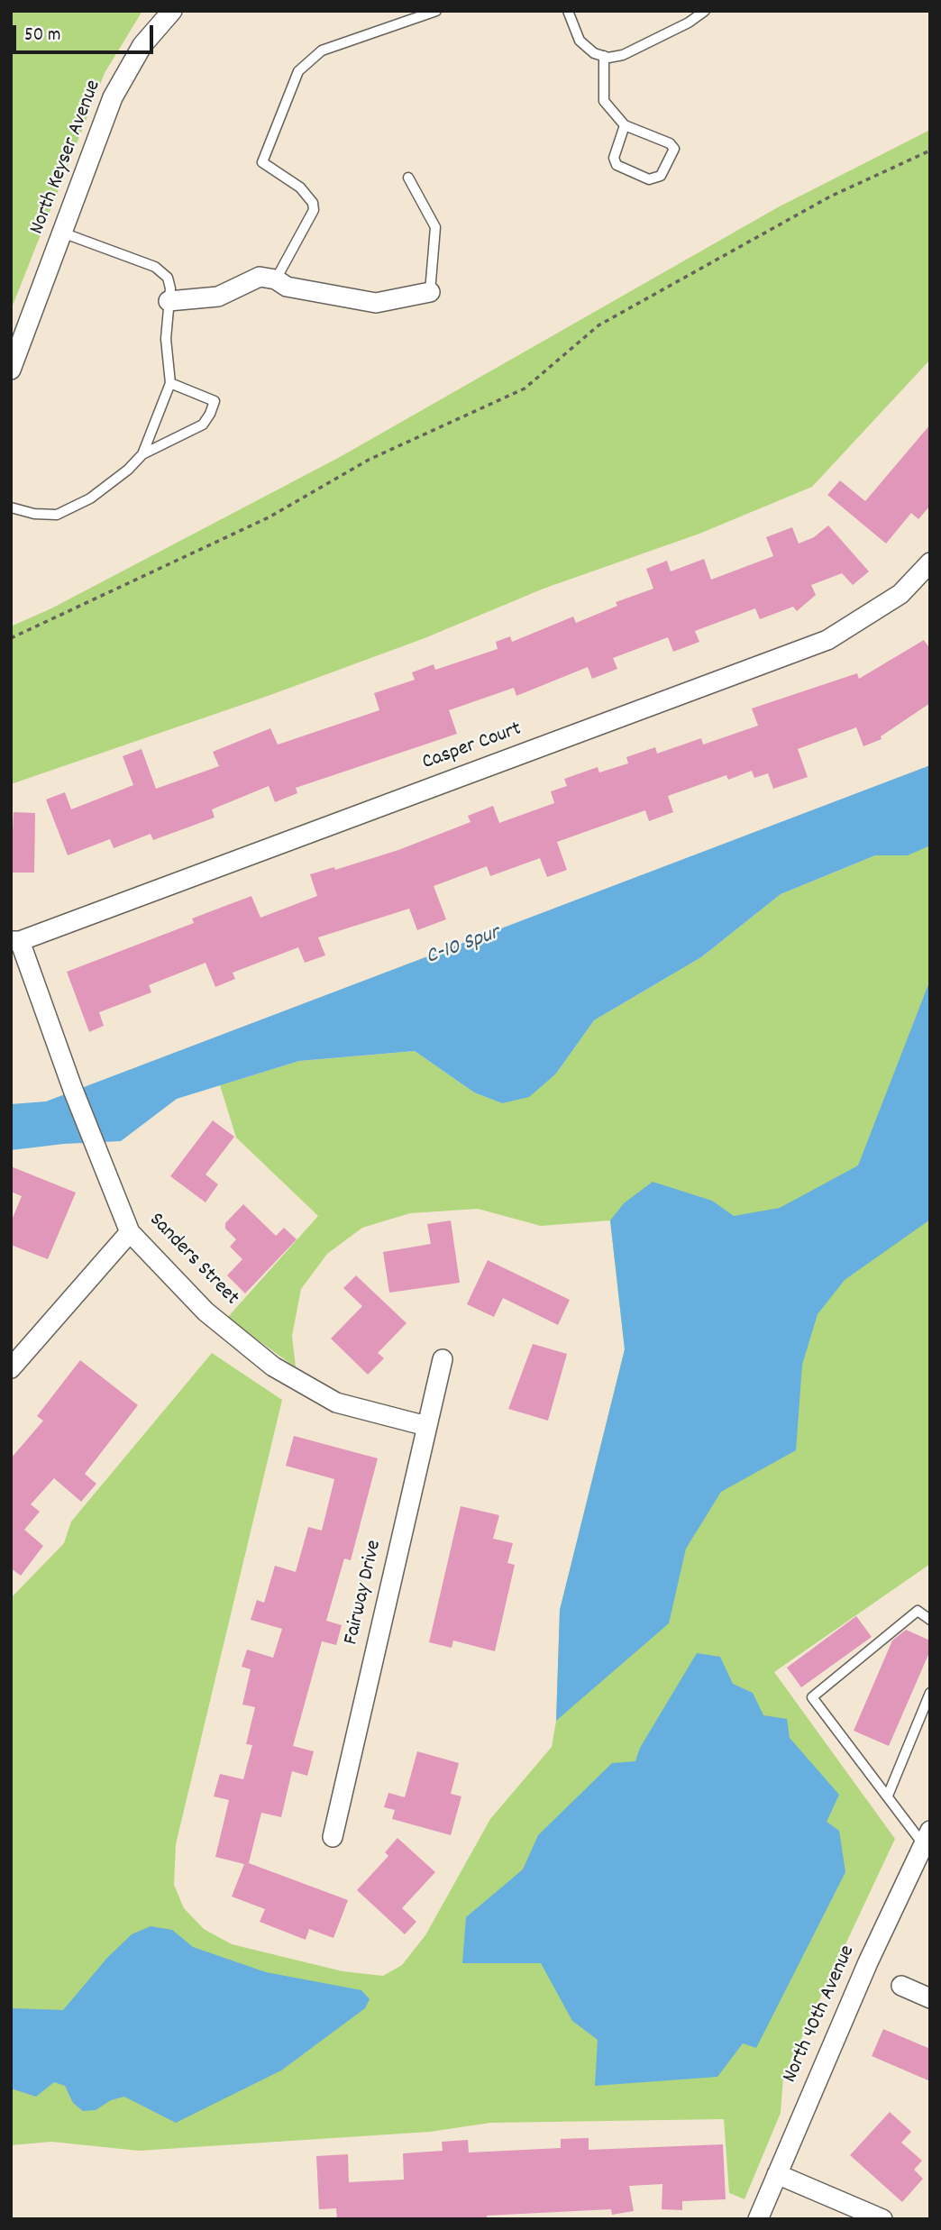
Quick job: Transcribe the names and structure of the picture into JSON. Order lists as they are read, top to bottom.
{
  "streets": {
    "street": [
      "North Keyser Avenue",
      "Casper Court",
      "Sanders Street",
      "Fairway Drive",
      "North 40th Avenue"
    ]
  },
  "crossings": [
    ["Casper Court", "Sanders Street"],
    ["Sanders Street", "Fairway Drive"]
  ],
  "water": ["C-10 Spur"],
  "scale_bar": "50 m"
}
